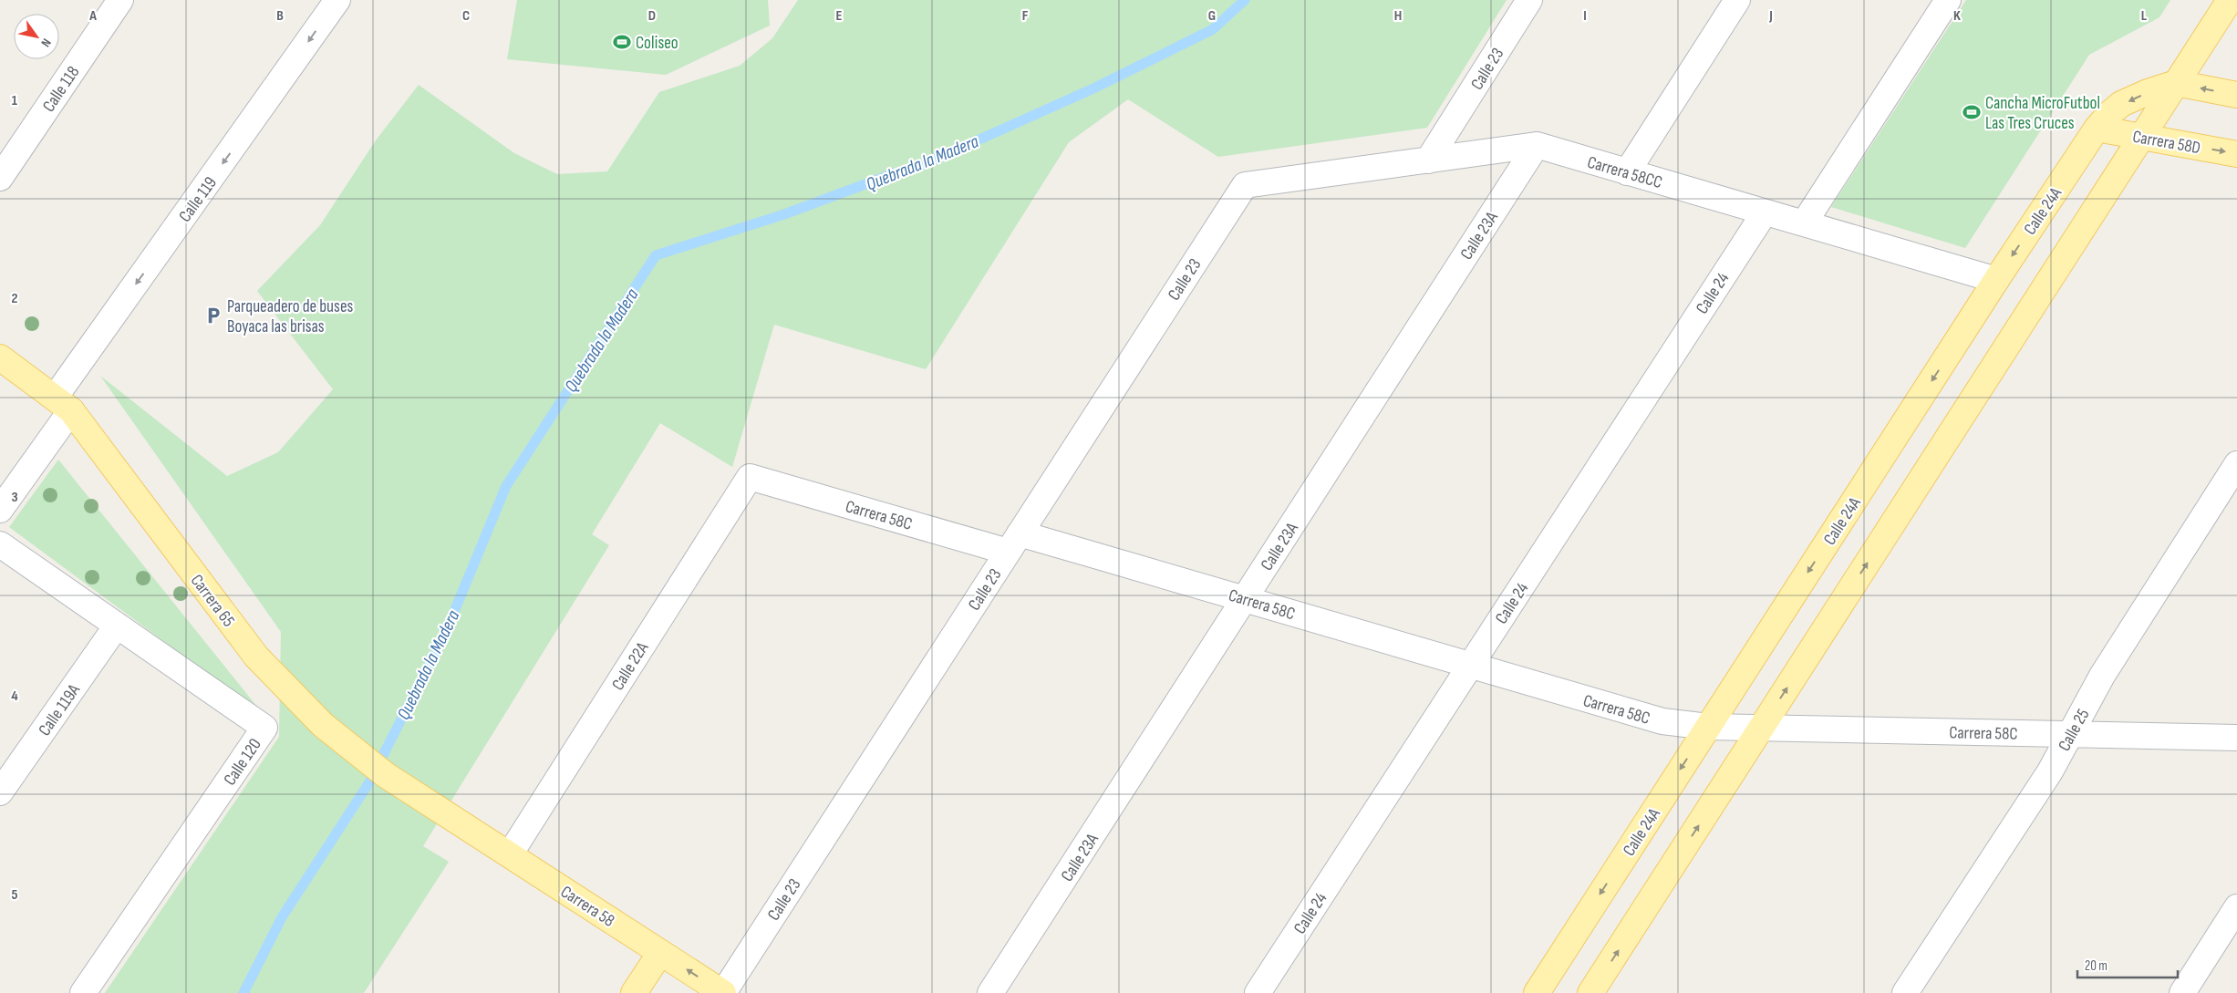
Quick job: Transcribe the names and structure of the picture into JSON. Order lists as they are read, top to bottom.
{
  "streets": {
    "main road": [
      "Carrera 58D",
      "Calle 24A",
      "Carrera 65",
      "Carrera 58"
    ],
    "street": [
      "Calle 23",
      "Calle 118",
      "Carrera 58CC",
      "Calle 119",
      "Calle 23A",
      "Calle 24",
      "Carrera 58C",
      "Calle 22A",
      "Calle 119A",
      "Calle 25",
      "Calle 120"
    ]
  },
  "crossings": [
    ["Calle 23", "Carrera 58CC"],
    ["Calle 23", "Carrera 58C"],
    ["Calle 23", "Carrera 58"],
    ["Carrera 58D", "Calle 24A"],
    ["Carrera 58CC", "Calle 24A"],
    ["Carrera 58CC", "Calle 23A"],
    ["Carrera 58CC", "Calle 24"],
    ["Calle 119", "Carrera 65"],
    ["Calle 24A", "Carrera 58C"],
    ["Calle 23A", "Carrera 58C"],
    ["Calle 24", "Carrera 58C"],
    ["Carrera 58C", "Calle 22A"],
    ["Carrera 58C", "Calle 25"],
    ["Carrera 65", "Carrera 58"],
    ["Calle 22A", "Carrera 58"],
    ["Calle 119A", "Calle 120"]
  ],
  "one_way": ["Calle 119"],
  "water": ["Quebrada la Madera"],
  "places": {
    "sports": ["Coliseo", "Cancha MicroFutbol Las Tres Cruces"],
    "parking": ["Parqueadero de buses Boyaca las brisas"]
  },
  "scale_bar": "20 m",
  "north": "bottom right",
  "grid": {
    "columns": [
      "A",
      "B",
      "C",
      "D",
      "E",
      "F",
      "G",
      "H",
      "I",
      "J",
      "K",
      "L"
    ],
    "rows": [
      "1",
      "2",
      "3",
      "4",
      "5"
    ]
  }
}
